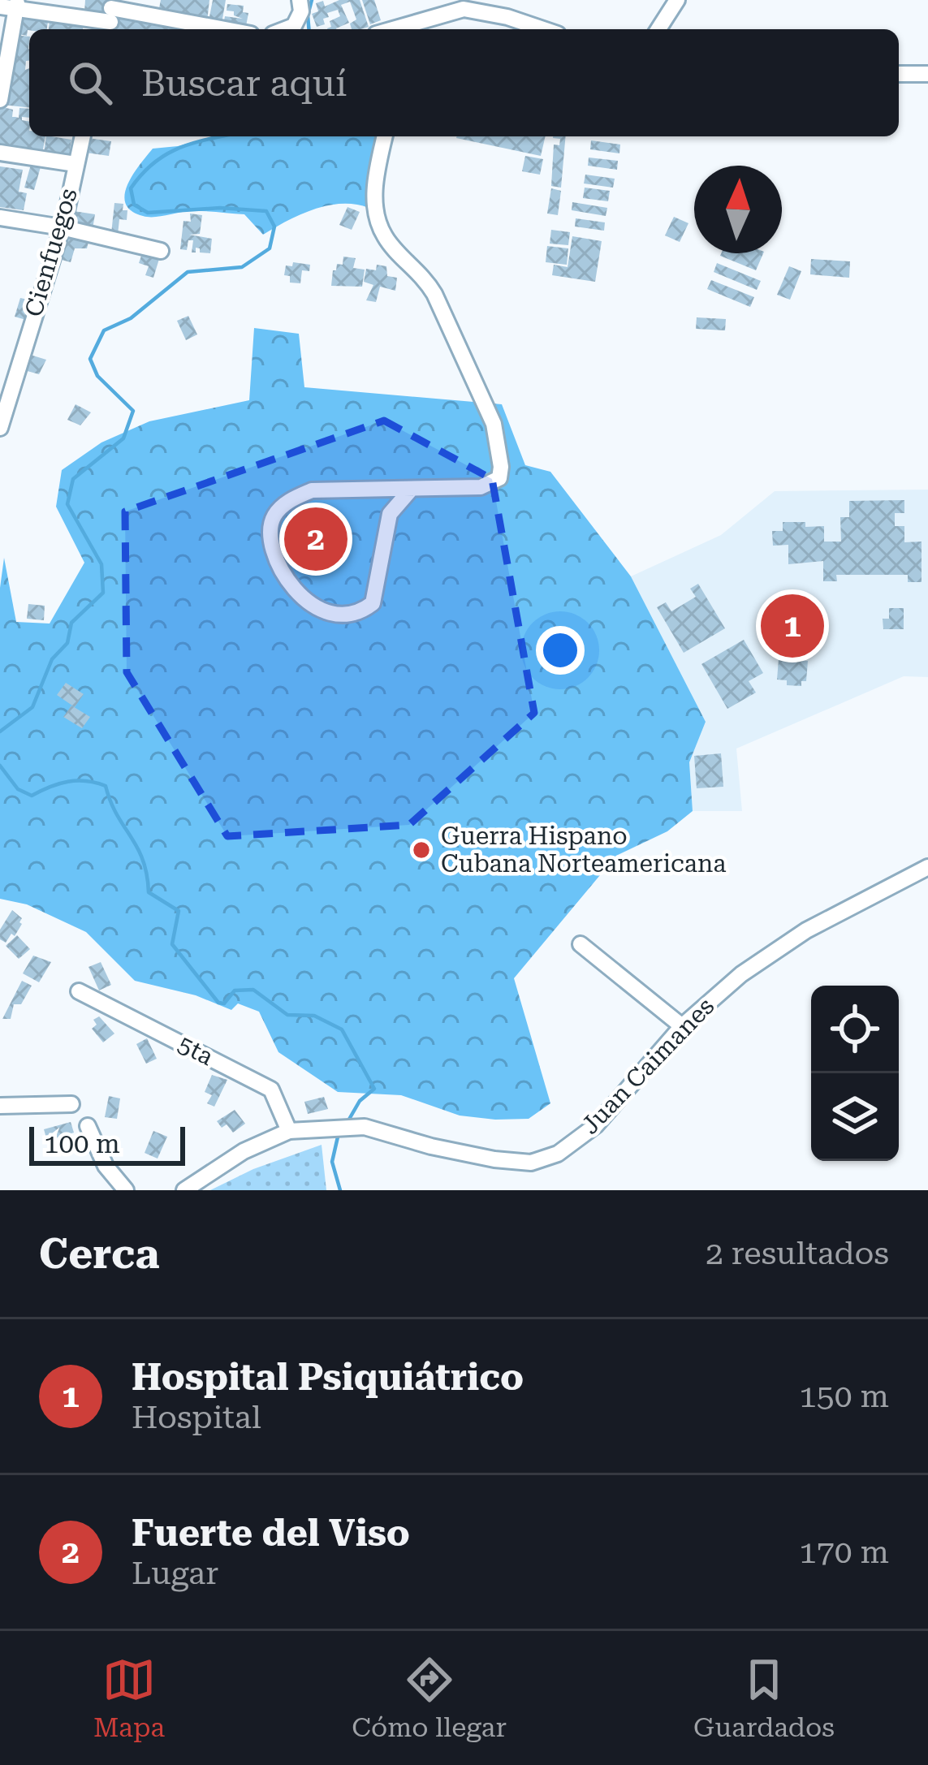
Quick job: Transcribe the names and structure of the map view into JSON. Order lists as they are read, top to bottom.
{
  "streets": {
    "street": ["Cienfuegos", "5ta", "Juan Caimanes"]
  },
  "crossings": [
    ["5ta", "Juan Caimanes"]
  ],
  "places": ["Guerra Hispano Cubana Norteamericana"],
  "scale_bar": "100 m",
  "north": "top",
  "page": {
    "search": "Buscar aquí",
    "pins": ["2", "1"],
    "scale": "100 m",
    "heading": ["Cerca", "2 resultados"],
    "list": [
      {
        "mark": "1",
        "name": "Hospital Psiquiátrico",
        "note": "Hospital",
        "value": "150 m"
      },
      {
        "mark": "2",
        "name": "Fuerte del Viso",
        "note": "Lugar",
        "value": "170 m"
      }
    ],
    "nav": ["Mapa", "Cómo llegar", "Guardados"]
  }
}
